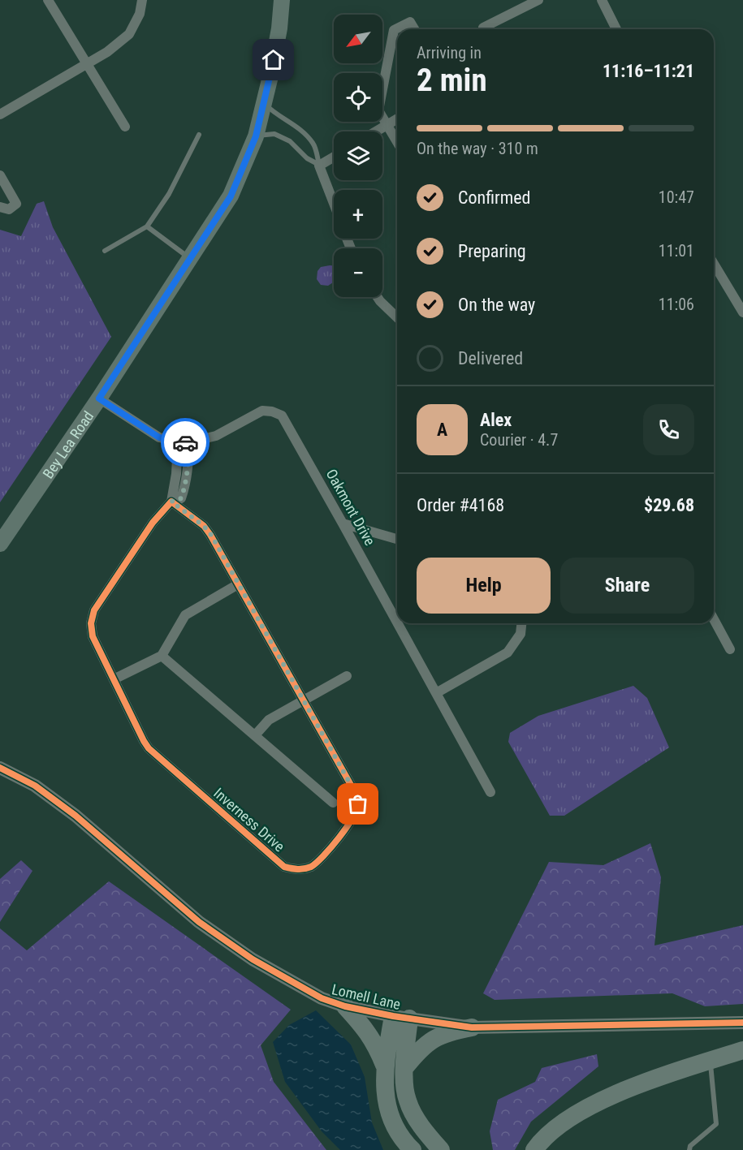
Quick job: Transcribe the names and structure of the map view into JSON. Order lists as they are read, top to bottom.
{
  "streets": {
    "main road": ["Bey Lea Road"],
    "street": ["Oakmont Drive", "Inverness Drive", "Lomell Lane"]
  },
  "crossings": [
    ["Bey Lea Road", "Oakmont Drive"],
    ["Oakmont Drive", "Inverness Drive"]
  ],
  "north": "bottom left",
  "page": {
    "map_buttons": ["+", "−"],
    "heading": ["2 min", "Arriving in", "11:16–11:21"],
    "panel": [
      "Alex",
      "Courier · 4.7",
      "Order #4168",
      "$29.68"
    ],
    "bar": "On the way · 310 m",
    "list": [
      ["Confirmed", "10:47"],
      ["Preparing", "11:01"],
      ["On the way", "11:06"],
      "Delivered"
    ],
    "round": "A",
    "buttons": ["Help", "Share"]
  }
}
